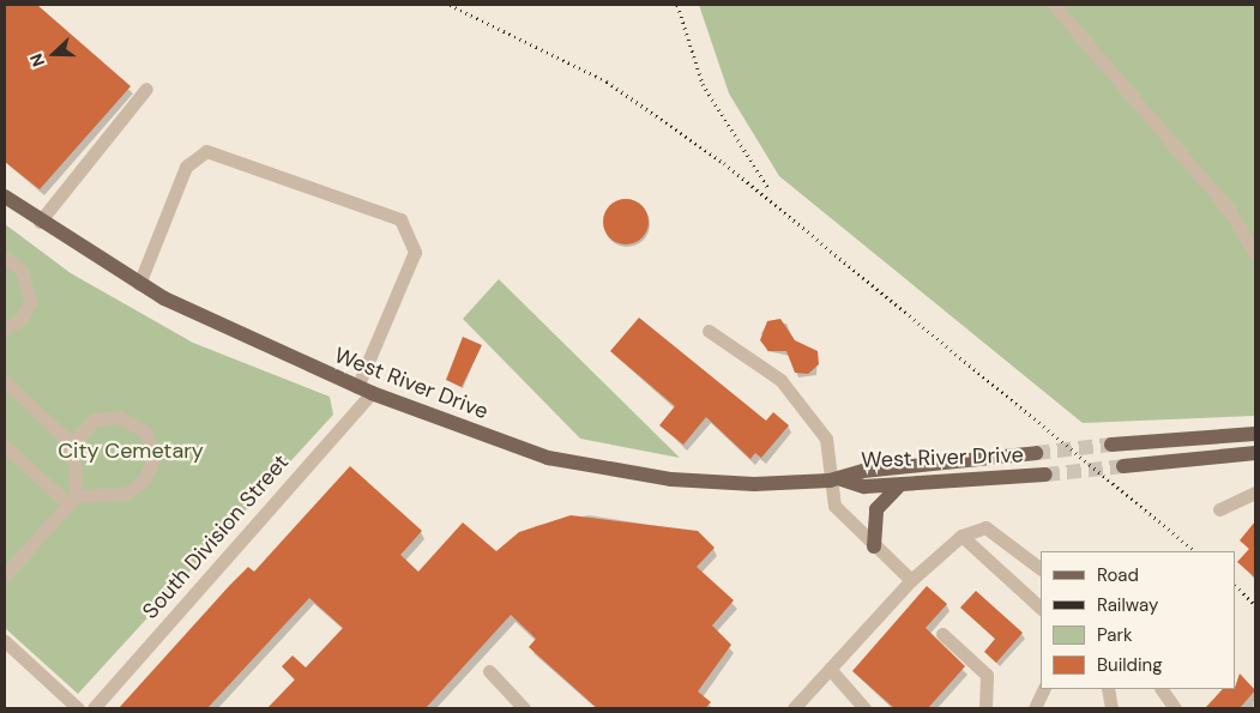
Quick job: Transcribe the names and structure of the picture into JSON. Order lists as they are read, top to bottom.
{
  "streets": {
    "main road": ["West River Drive"],
    "street": ["South Division Street"]
  },
  "crossings": [
    ["West River Drive", "South Division Street"]
  ],
  "parks": ["City Cemetary"],
  "legend": [
    "Road",
    "Railway",
    "Park",
    "Building"
  ],
  "north": "left"
}
